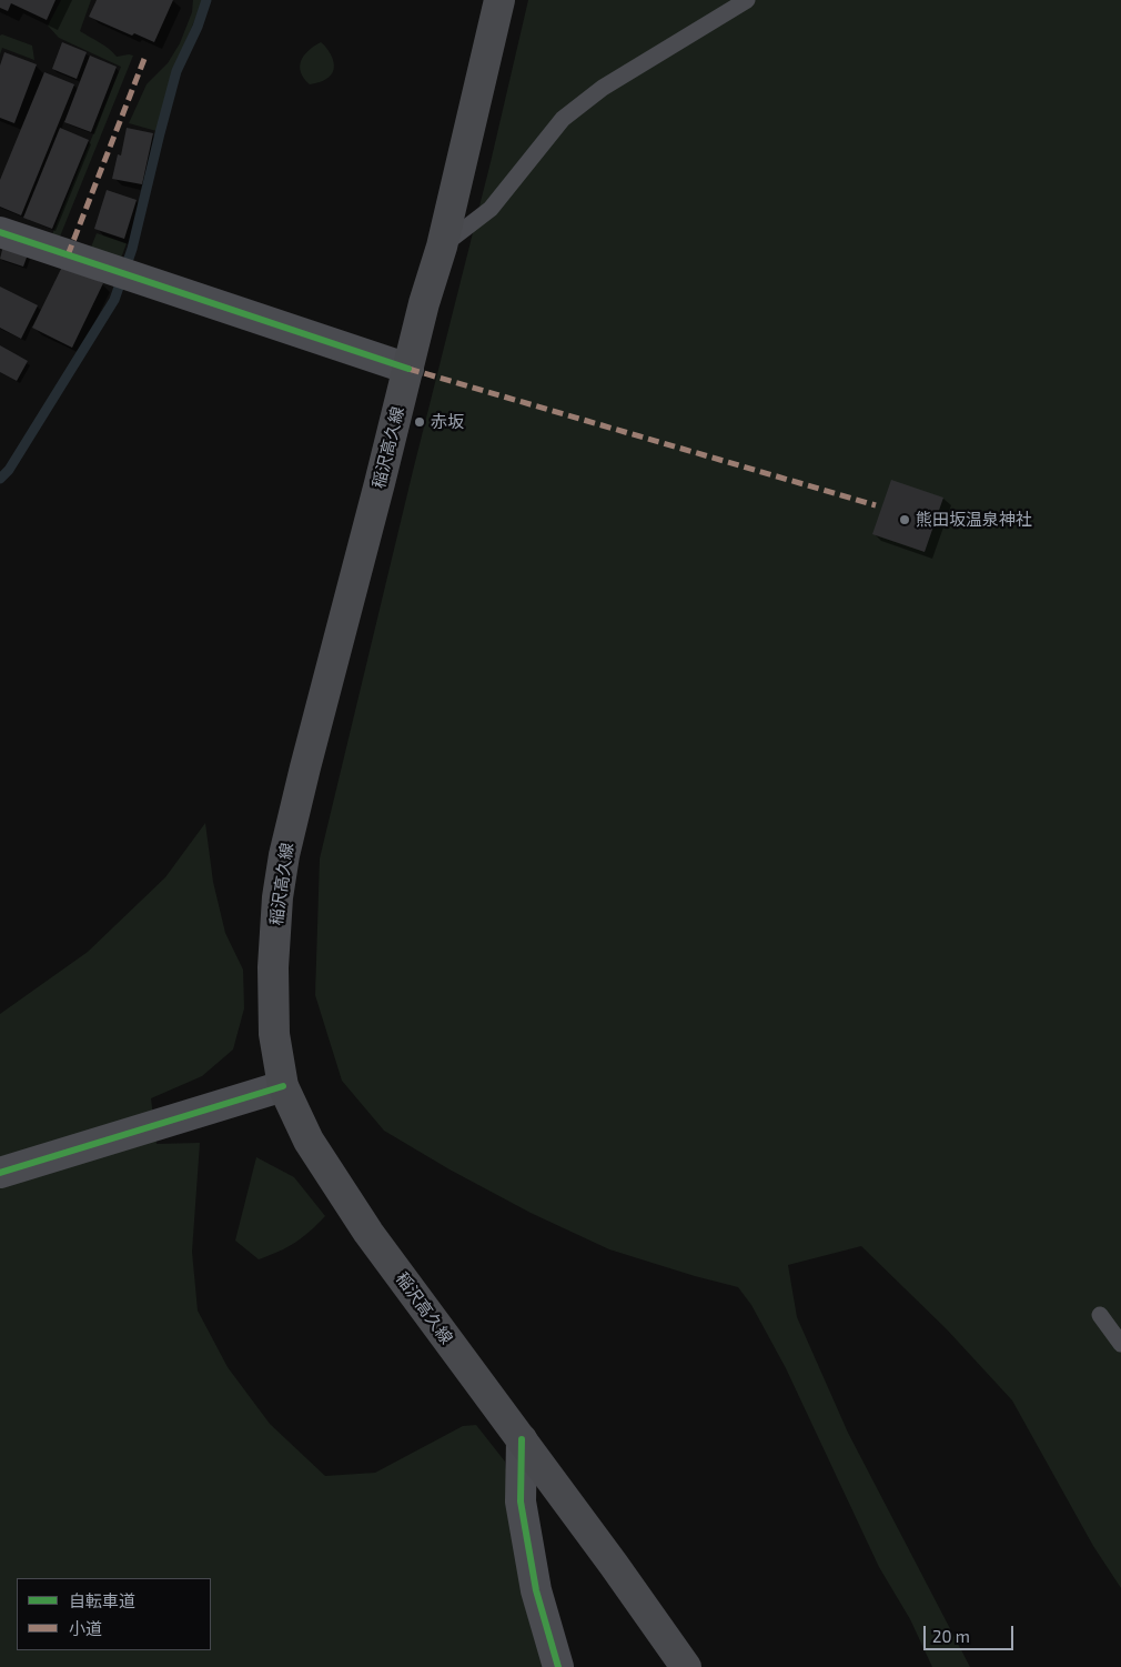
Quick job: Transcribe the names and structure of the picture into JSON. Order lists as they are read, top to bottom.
{
  "streets": {
    "main road": ["稲沢高久線"]
  },
  "places": ["赤坂", "熊田坂温泉神社"],
  "legend": ["自転車道", "小道"],
  "scale_bar": "20 m"
}
